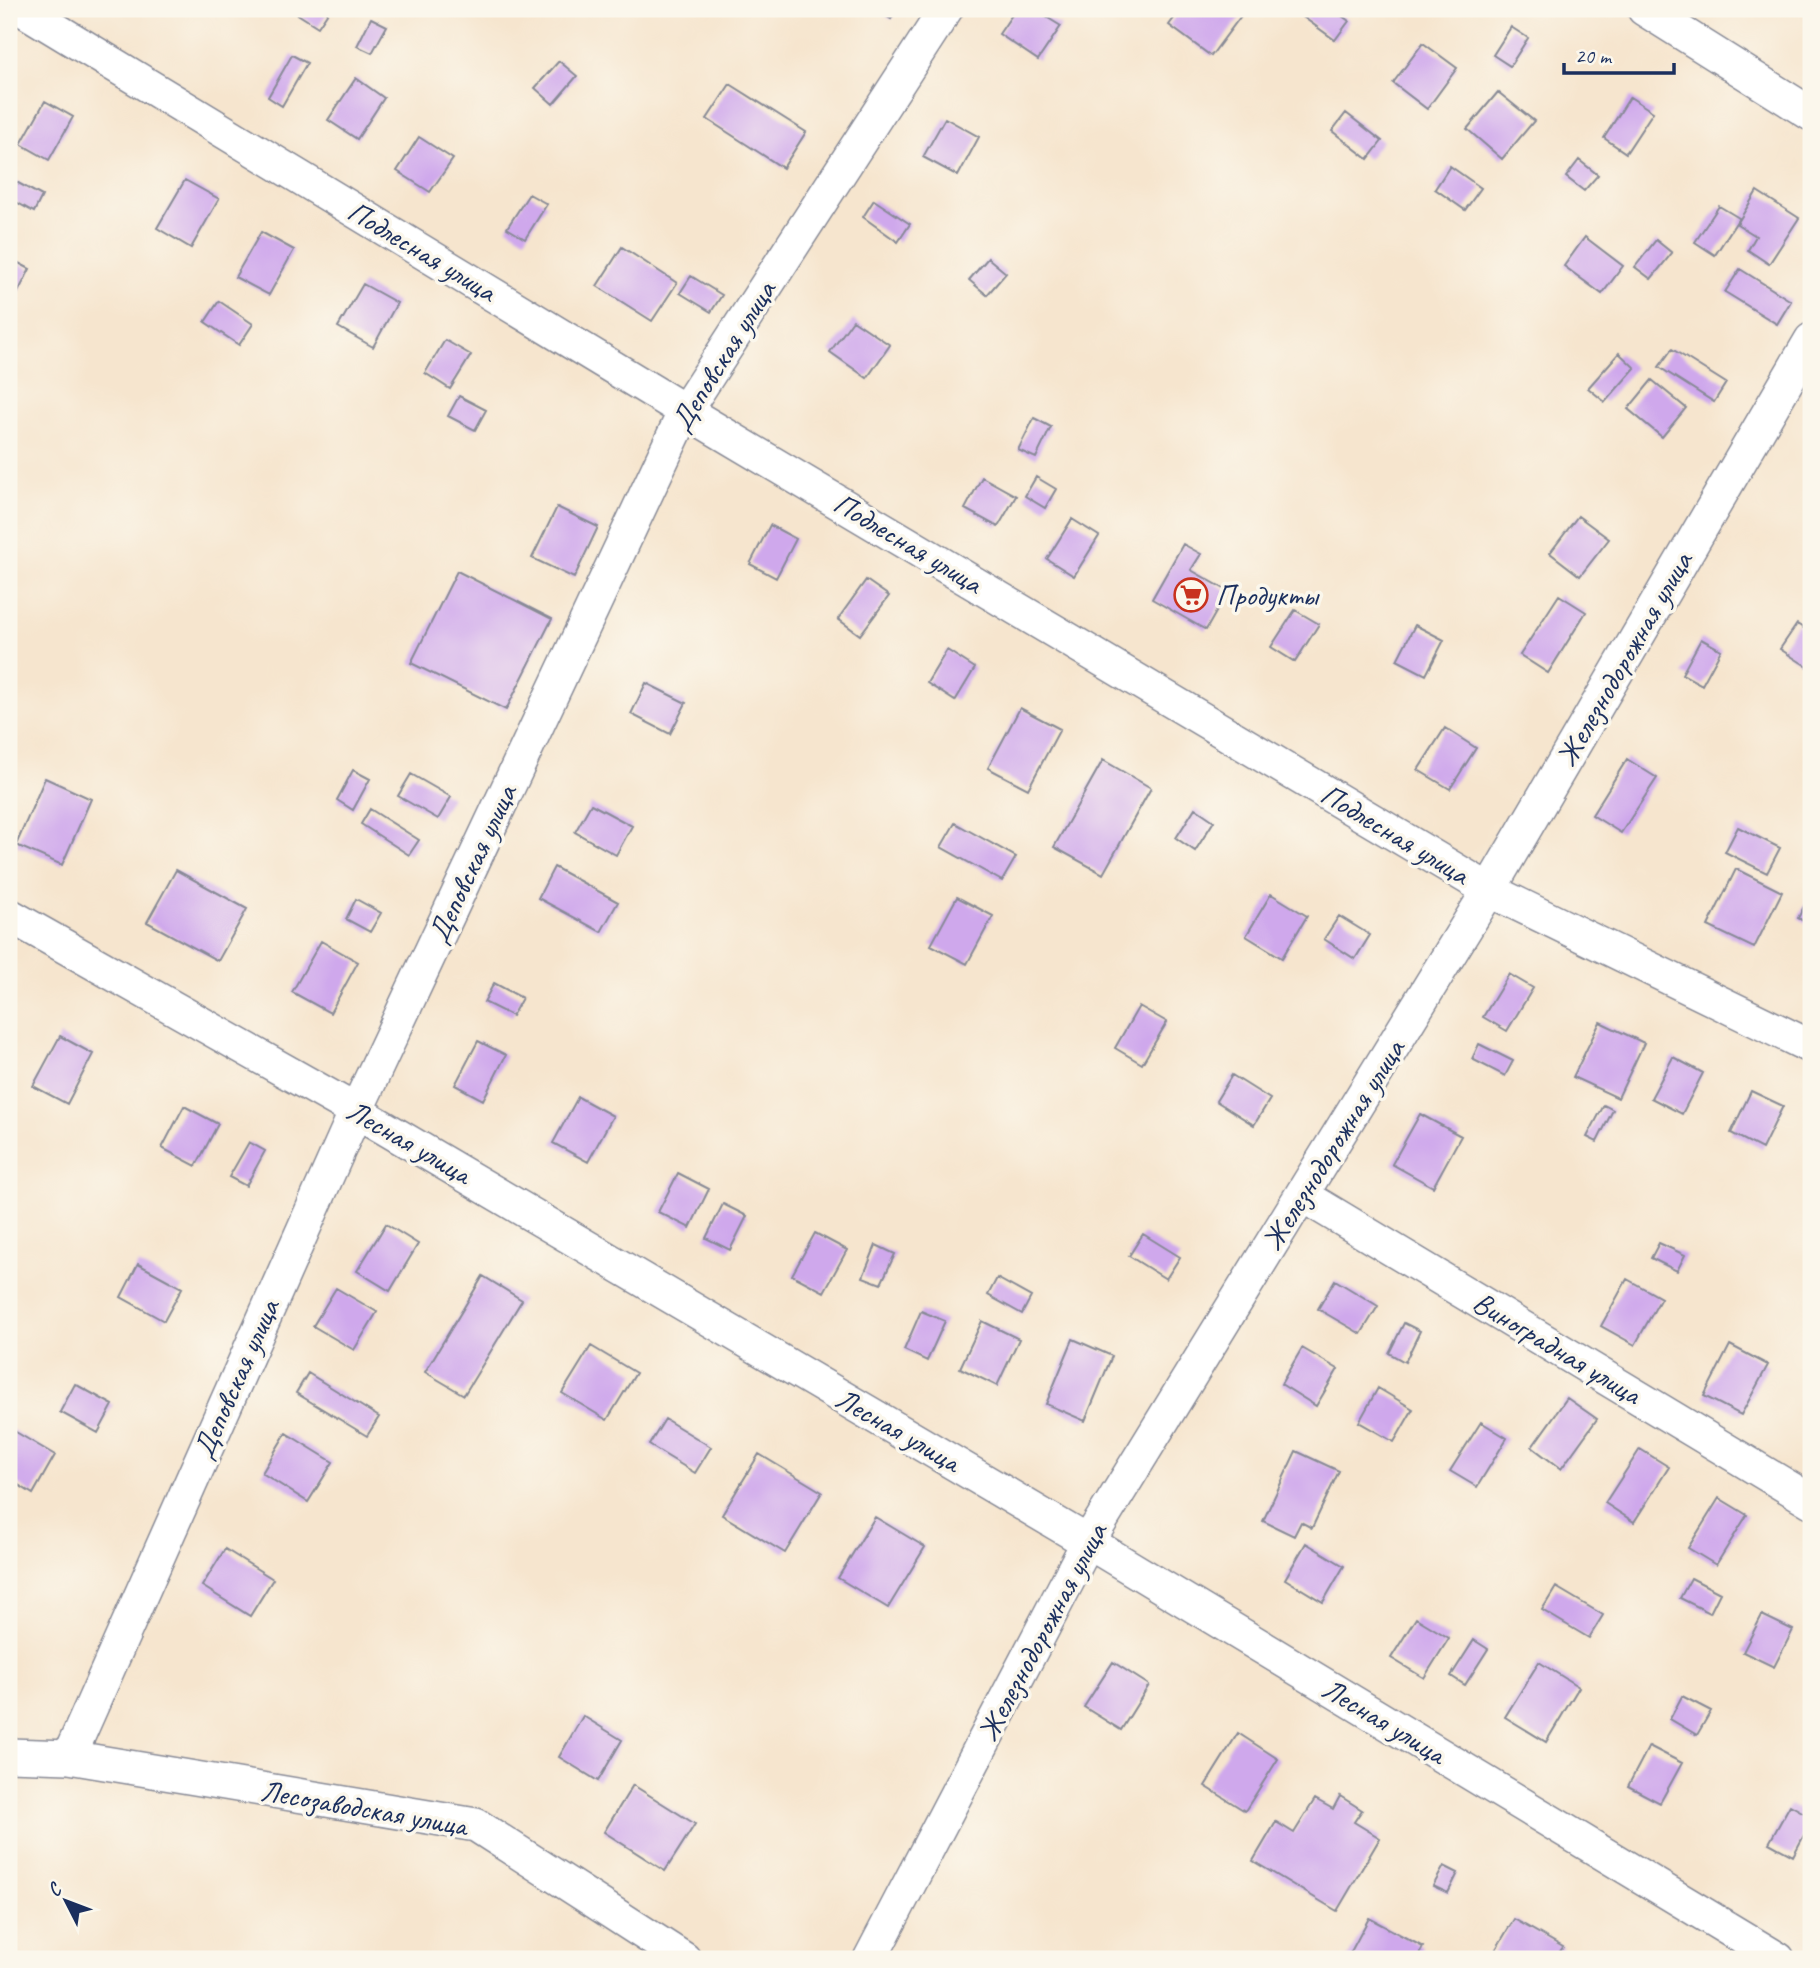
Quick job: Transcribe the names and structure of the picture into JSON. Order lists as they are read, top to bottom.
{
  "streets": {
    "street": [
      "Подлесная улица",
      "Деповская улица",
      "Железнодорожная улица",
      "Лесная улица",
      "Виноградная улица",
      "Лесозаводская улица"
    ]
  },
  "crossings": [
    ["Подлесная улица", "Деповская улица"],
    ["Подлесная улица", "Железнодорожная улица"],
    ["Деповская улица", "Лесная улица"],
    ["Деповская улица", "Лесозаводская улица"],
    ["Железнодорожная улица", "Лесная улица"],
    ["Железнодорожная улица", "Виноградная улица"]
  ],
  "places": {
    "supermarket": ["Продукты"]
  },
  "scale_bar": "20 m",
  "north": "top left"
}
